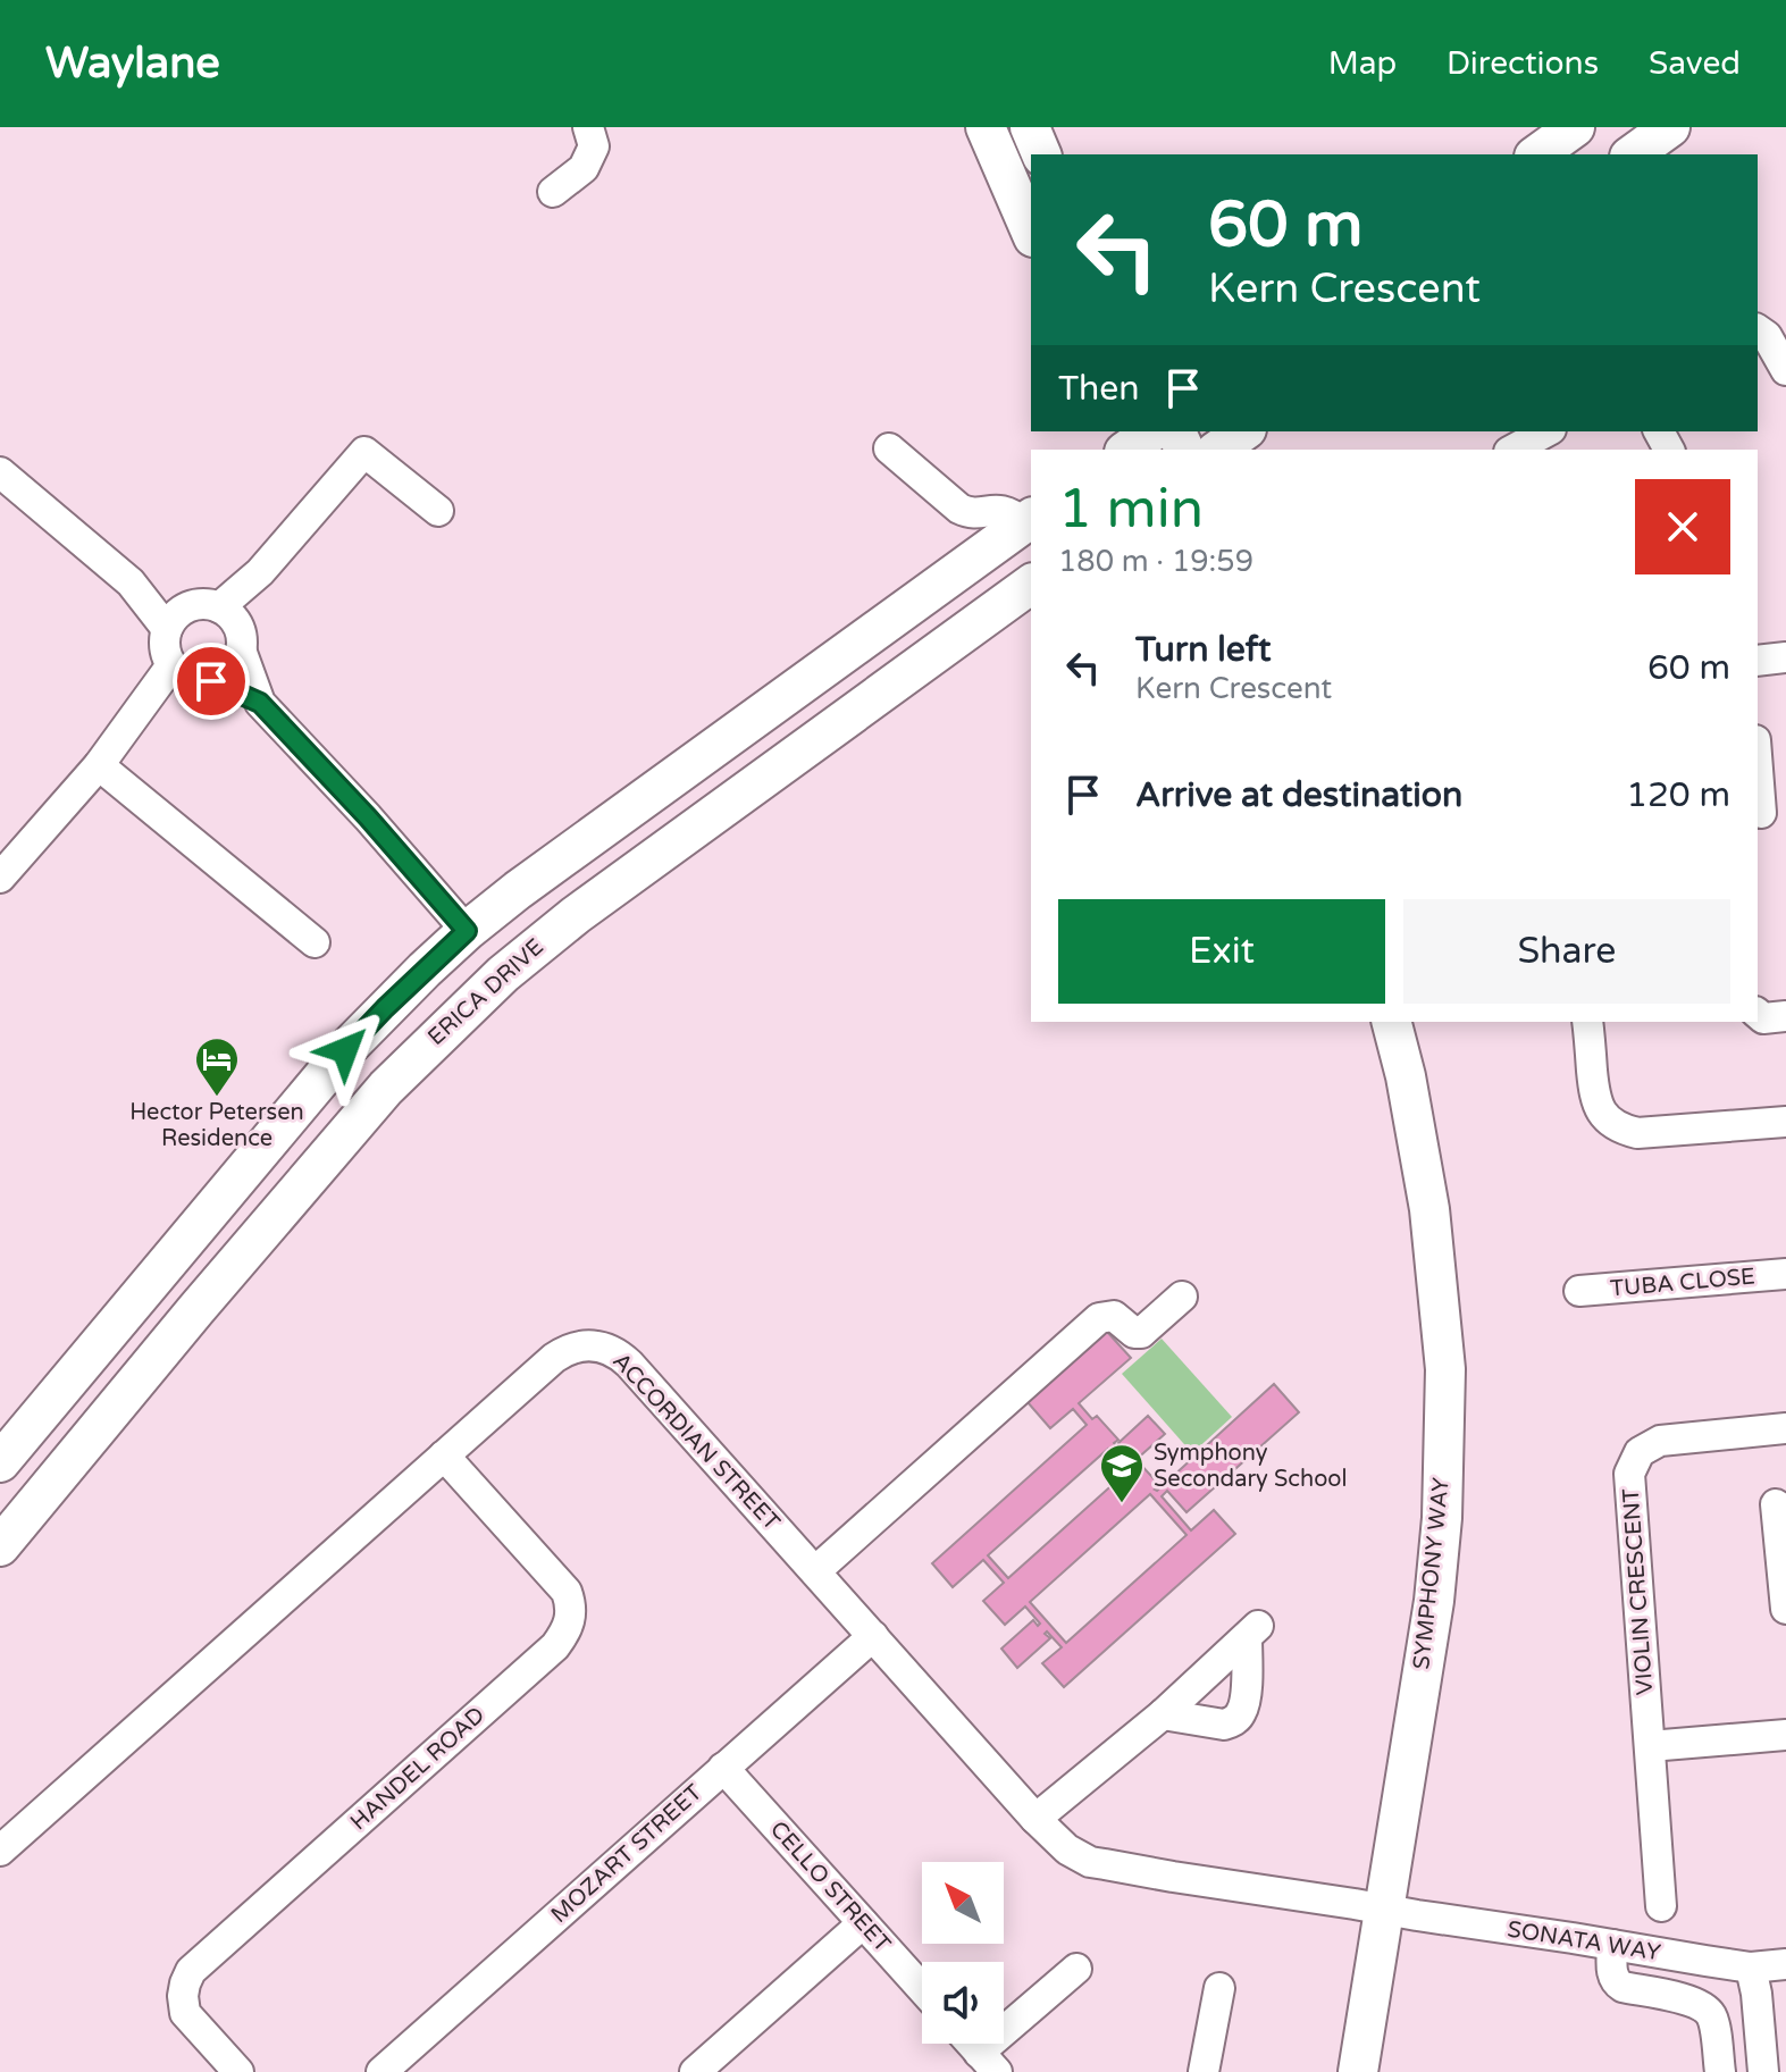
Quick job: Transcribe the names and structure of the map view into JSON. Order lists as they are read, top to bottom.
{
  "streets": {
    "main road": ["ERICA DRIVE", "SYMPHONY WAY"],
    "street": [
      "TUBA CLOSE",
      "ACCORDIAN STREET",
      "VIOLIN CRESCENT",
      "HANDEL ROAD",
      "MOZART STREET",
      "CELLO STREET",
      "SONATA WAY"
    ]
  },
  "crossings": [
    ["ACCORDIAN STREET", "SYMPHONY WAY"],
    ["ACCORDIAN STREET", "HANDEL ROAD"],
    ["ACCORDIAN STREET", "MOZART STREET"],
    ["ACCORDIAN STREET", "SONATA WAY"],
    ["SYMPHONY WAY", "SONATA WAY"],
    ["MOZART STREET", "CELLO STREET"]
  ],
  "places": {
    "hotel": ["Hector Petersen Residence"],
    "school or university": ["Symphony Secondary School"]
  },
  "north": "top left",
  "page": {
    "header": "Waylane",
    "nav": ["Map", "Directions", "Saved"],
    "turn": ["60 m", "Kern Crescent"],
    "then": "Then",
    "heading": ["1 min", "180 m · 19:59"],
    "list": [
      {
        "name": "Turn left",
        "note": "Kern Crescent",
        "value": "60 m"
      },
      {
        "name": "Arrive at destination",
        "value": "120 m"
      }
    ],
    "buttons": ["Exit", "Share"]
  }
}
